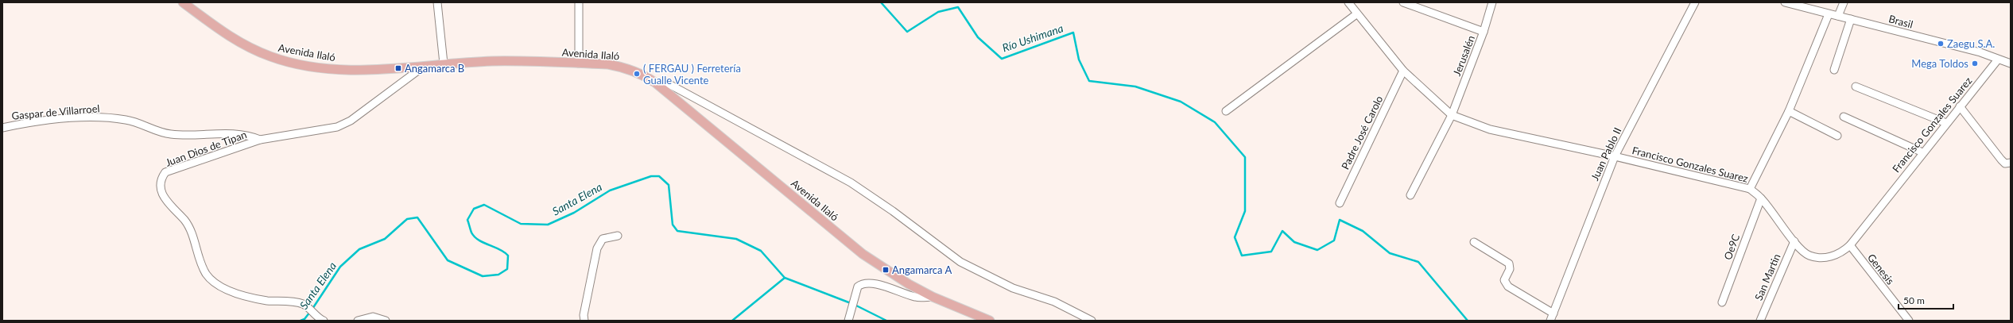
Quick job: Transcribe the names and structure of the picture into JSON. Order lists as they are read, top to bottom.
{
  "streets": {
    "main road": ["Avenida Ilaló"],
    "street": [
      "Brasil",
      "Jerusalén",
      "Gaspar de Villarroel",
      "Francisco Gonzales Suarez",
      "Padre José Carolo",
      "Juan Dios de Tipan",
      "Juan Pablo II",
      "Oe9C",
      "Genesis",
      "San Martin"
    ]
  },
  "crossings": [
    ["Brasil", "Francisco Gonzales Suarez"],
    ["Avenida Ilaló", "Juan Dios de Tipan"],
    ["Jerusalén", "Francisco Gonzales Suarez"],
    ["Gaspar de Villarroel", "Juan Dios de Tipan"],
    ["Francisco Gonzales Suarez", "Padre José Carolo"],
    ["Francisco Gonzales Suarez", "Juan Pablo II"],
    ["Francisco Gonzales Suarez", "Oe9C"],
    ["Francisco Gonzales Suarez", "Genesis"],
    ["Francisco Gonzales Suarez", "San Martin"]
  ],
  "water": ["Río Ushimana", "Santa Elena"],
  "places": {
    "other": ["Zaegu S.A.", "Mega Toldos", "( FERGAU ) Ferretería Gualle Vicente"],
    "transit": ["Angamarca B", "Angamarca A"]
  },
  "scale_bar": "50 m"
}
